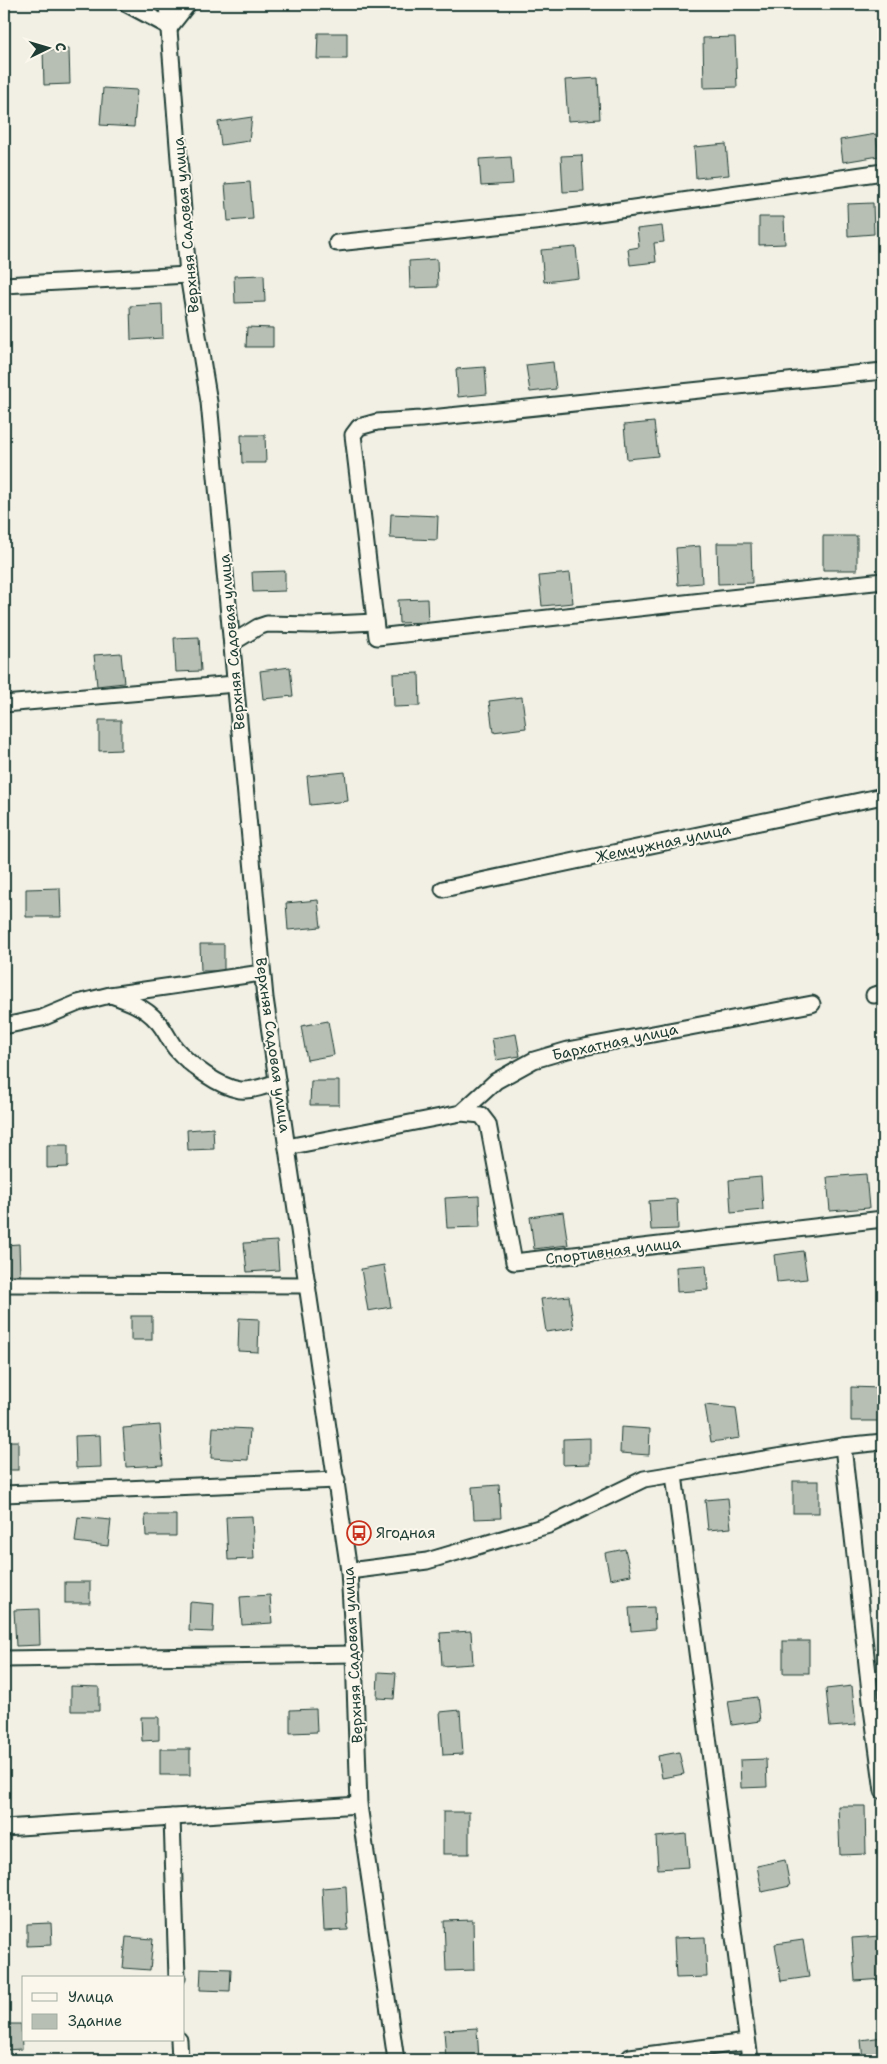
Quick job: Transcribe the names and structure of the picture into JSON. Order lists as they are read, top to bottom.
{
  "streets": {
    "street": [
      "Верхняя Садовая улица",
      "Жемчужная улица",
      "Бархатная улица",
      "Спортивная улица"
    ]
  },
  "crossings": [
    ["Бархатная улица", "Спортивная улица"]
  ],
  "places": {
    "bus stop": ["Ягодная"]
  },
  "legend": ["Улица", "Здание"],
  "north": "right"
}
